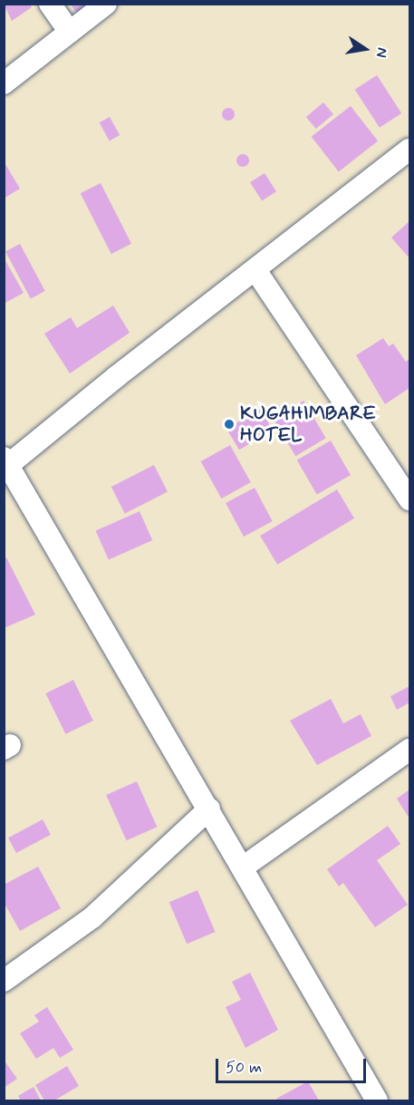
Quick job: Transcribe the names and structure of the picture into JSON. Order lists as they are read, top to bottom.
{
  "places": ["KUGAHIMBARE HOTEL"],
  "scale_bar": "50 m",
  "north": "right"
}
